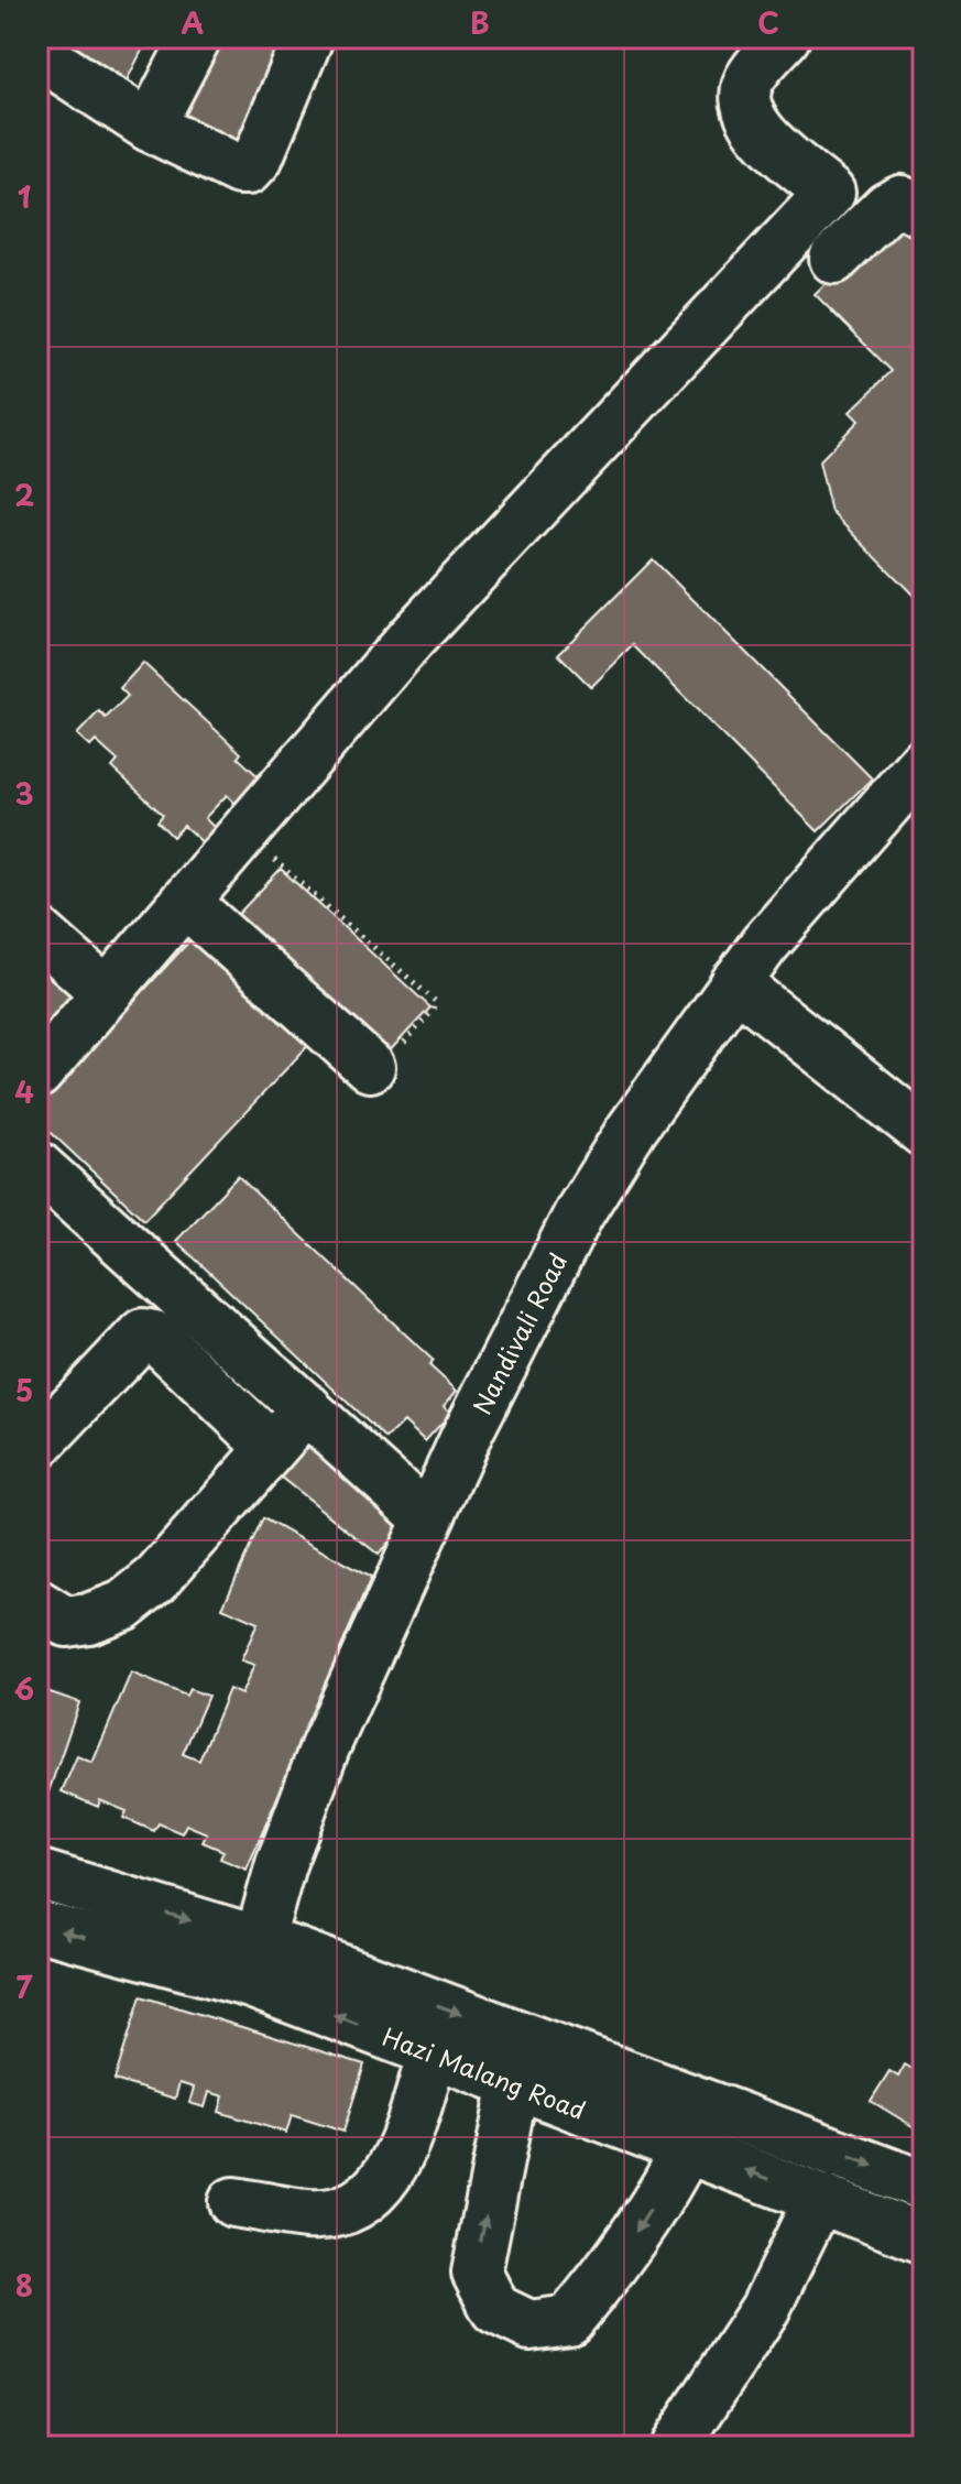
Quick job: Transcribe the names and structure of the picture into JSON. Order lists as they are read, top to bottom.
{
  "streets": {
    "street": ["Nandivali Road", "Hazi Malang Road"]
  },
  "crossings": [
    ["Nandivali Road", "Hazi Malang Road"]
  ],
  "grid": {
    "columns": ["A", "B", "C"],
    "rows": [
      "1",
      "2",
      "3",
      "4",
      "5",
      "6",
      "7",
      "8"
    ]
  }
}
